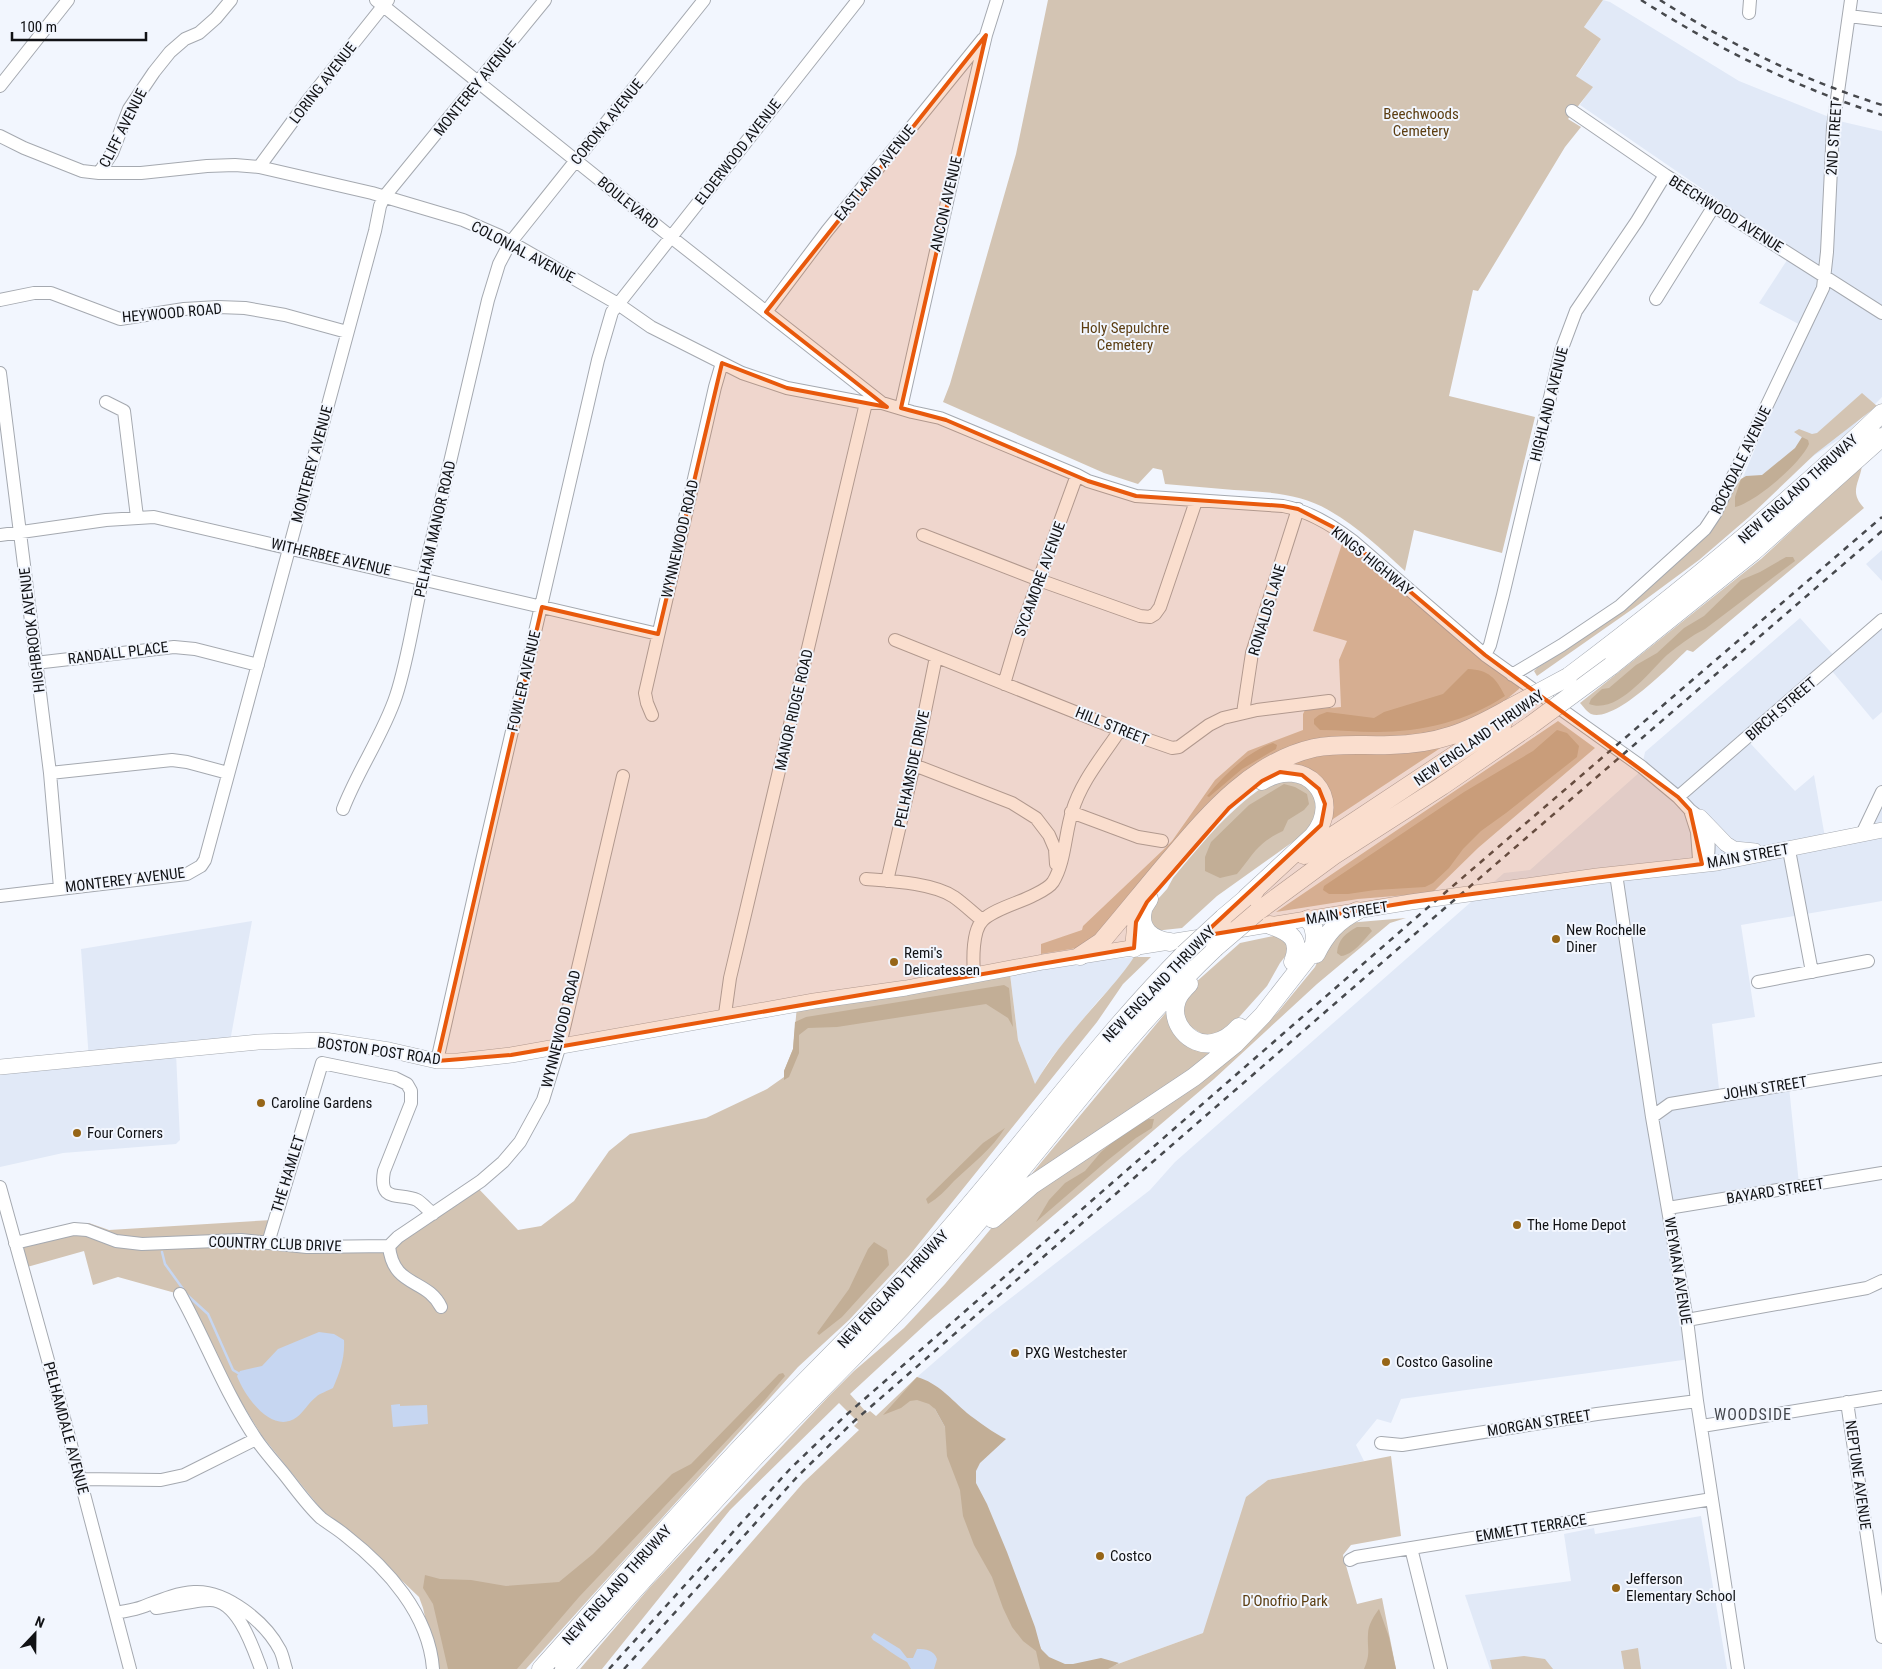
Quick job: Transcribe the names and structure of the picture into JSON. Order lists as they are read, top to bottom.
{
  "streets": {
    "highway": ["NEW ENGLAND THRUWAY"],
    "main road": ["MAIN STREET", "BOSTON POST ROAD"],
    "street": [
      "LORING AVENUE",
      "MONTEREY AVENUE",
      "CORONA AVENUE",
      "CLIFF AVENUE",
      "2ND STREET",
      "ELDERWOOD AVENUE",
      "EASTLAND AVENUE",
      "BOULEVARD",
      "ANCON AVENUE",
      "BEECHWOOD AVENUE",
      "COLONIAL AVENUE",
      "HEYWOOD ROAD",
      "HIGHLAND AVENUE",
      "ROCKDALE AVENUE",
      "PELHAM MANOR ROAD",
      "WYNNEWOOD ROAD",
      "WITHERBEE AVENUE",
      "KINGS HIGHWAY",
      "SYCAMORE AVENUE",
      "RONALDS LANE",
      "HIGHBROOK AVENUE",
      "RANDALL PLACE",
      "FOWLER AVENUE",
      "BIRCH STREET",
      "MANOR RIDGE ROAD",
      "HILL STREET",
      "PELHAMSIDE DRIVE",
      "JOHN STREET",
      "THE HAMLET",
      "BAYARD STREET",
      "COUNTRY CLUB DRIVE",
      "WEYMAN AVENUE",
      "MORGAN STREET",
      "PELHAMDALE AVENUE",
      "NEPTUNE AVENUE",
      "EMMETT TERRACE"
    ]
  },
  "crossings": [
    ["LORING AVENUE", "BOULEVARD"],
    ["LORING AVENUE", "COLONIAL AVENUE"],
    ["MONTEREY AVENUE", "BOULEVARD"],
    ["MONTEREY AVENUE", "COLONIAL AVENUE"],
    ["MONTEREY AVENUE", "HEYWOOD ROAD"],
    ["MONTEREY AVENUE", "WITHERBEE AVENUE"],
    ["MONTEREY AVENUE", "HIGHBROOK AVENUE"],
    ["MONTEREY AVENUE", "RANDALL PLACE"],
    ["CORONA AVENUE", "BOULEVARD"],
    ["CORONA AVENUE", "COLONIAL AVENUE"],
    ["CORONA AVENUE", "PELHAM MANOR ROAD"],
    ["CLIFF AVENUE", "COLONIAL AVENUE"],
    ["2ND STREET", "BEECHWOOD AVENUE"],
    ["2ND STREET", "ROCKDALE AVENUE"],
    ["ELDERWOOD AVENUE", "BOULEVARD"],
    ["ELDERWOOD AVENUE", "COLONIAL AVENUE"],
    ["ELDERWOOD AVENUE", "FOWLER AVENUE"],
    ["EASTLAND AVENUE", "BOULEVARD"],
    ["EASTLAND AVENUE", "ANCON AVENUE"],
    ["BOULEVARD", "COLONIAL AVENUE"],
    ["ANCON AVENUE", "COLONIAL AVENUE"],
    ["BEECHWOOD AVENUE", "HIGHLAND AVENUE"],
    ["BEECHWOOD AVENUE", "ROCKDALE AVENUE"],
    ["COLONIAL AVENUE", "PELHAM MANOR ROAD"],
    ["COLONIAL AVENUE", "WYNNEWOOD ROAD"],
    ["COLONIAL AVENUE", "KINGS HIGHWAY"],
    ["COLONIAL AVENUE", "FOWLER AVENUE"],
    ["COLONIAL AVENUE", "MANOR RIDGE ROAD"],
    ["HIGHLAND AVENUE", "KINGS HIGHWAY"],
    ["ROCKDALE AVENUE", "KINGS HIGHWAY"],
    ["PELHAM MANOR ROAD", "WITHERBEE AVENUE"],
    ["WYNNEWOOD ROAD", "WITHERBEE AVENUE"],
    ["WYNNEWOOD ROAD", "BOSTON POST ROAD"],
    ["WYNNEWOOD ROAD", "THE HAMLET"],
    ["WYNNEWOOD ROAD", "COUNTRY CLUB DRIVE"],
    ["WITHERBEE AVENUE", "HIGHBROOK AVENUE"],
    ["WITHERBEE AVENUE", "FOWLER AVENUE"],
    ["KINGS HIGHWAY", "SYCAMORE AVENUE"],
    ["KINGS HIGHWAY", "RONALDS LANE"],
    ["KINGS HIGHWAY", "BIRCH STREET"],
    ["KINGS HIGHWAY", "MAIN STREET"],
    ["SYCAMORE AVENUE", "HILL STREET"],
    ["RONALDS LANE", "HILL STREET"],
    ["HIGHBROOK AVENUE", "RANDALL PLACE"],
    ["FOWLER AVENUE", "BOSTON POST ROAD"],
    ["MANOR RIDGE ROAD", "BOSTON POST ROAD"],
    ["HILL STREET", "PELHAMSIDE DRIVE"],
    ["MAIN STREET", "BOSTON POST ROAD"],
    ["MAIN STREET", "WEYMAN AVENUE"],
    ["JOHN STREET", "WEYMAN AVENUE"],
    ["THE HAMLET", "COUNTRY CLUB DRIVE"],
    ["BAYARD STREET", "WEYMAN AVENUE"],
    ["COUNTRY CLUB DRIVE", "PELHAMDALE AVENUE"],
    ["WEYMAN AVENUE", "MORGAN STREET"],
    ["WEYMAN AVENUE", "EMMETT TERRACE"]
  ],
  "districts": ["WOODSIDE"],
  "parks": ["Beechwoods Cemetery", "Holy Sepulchre Cemetery", "D'Onofrio Park"],
  "places": [
    "New Rochelle Diner",
    "Remi's Delicatessen",
    "Caroline Gardens",
    "Four Corners",
    "The Home Depot",
    "PXG Westchester",
    "Costco Gasoline",
    "Costco",
    "Jefferson Elementary School"
  ],
  "scale_bar": "100 m",
  "north": "top"
}
